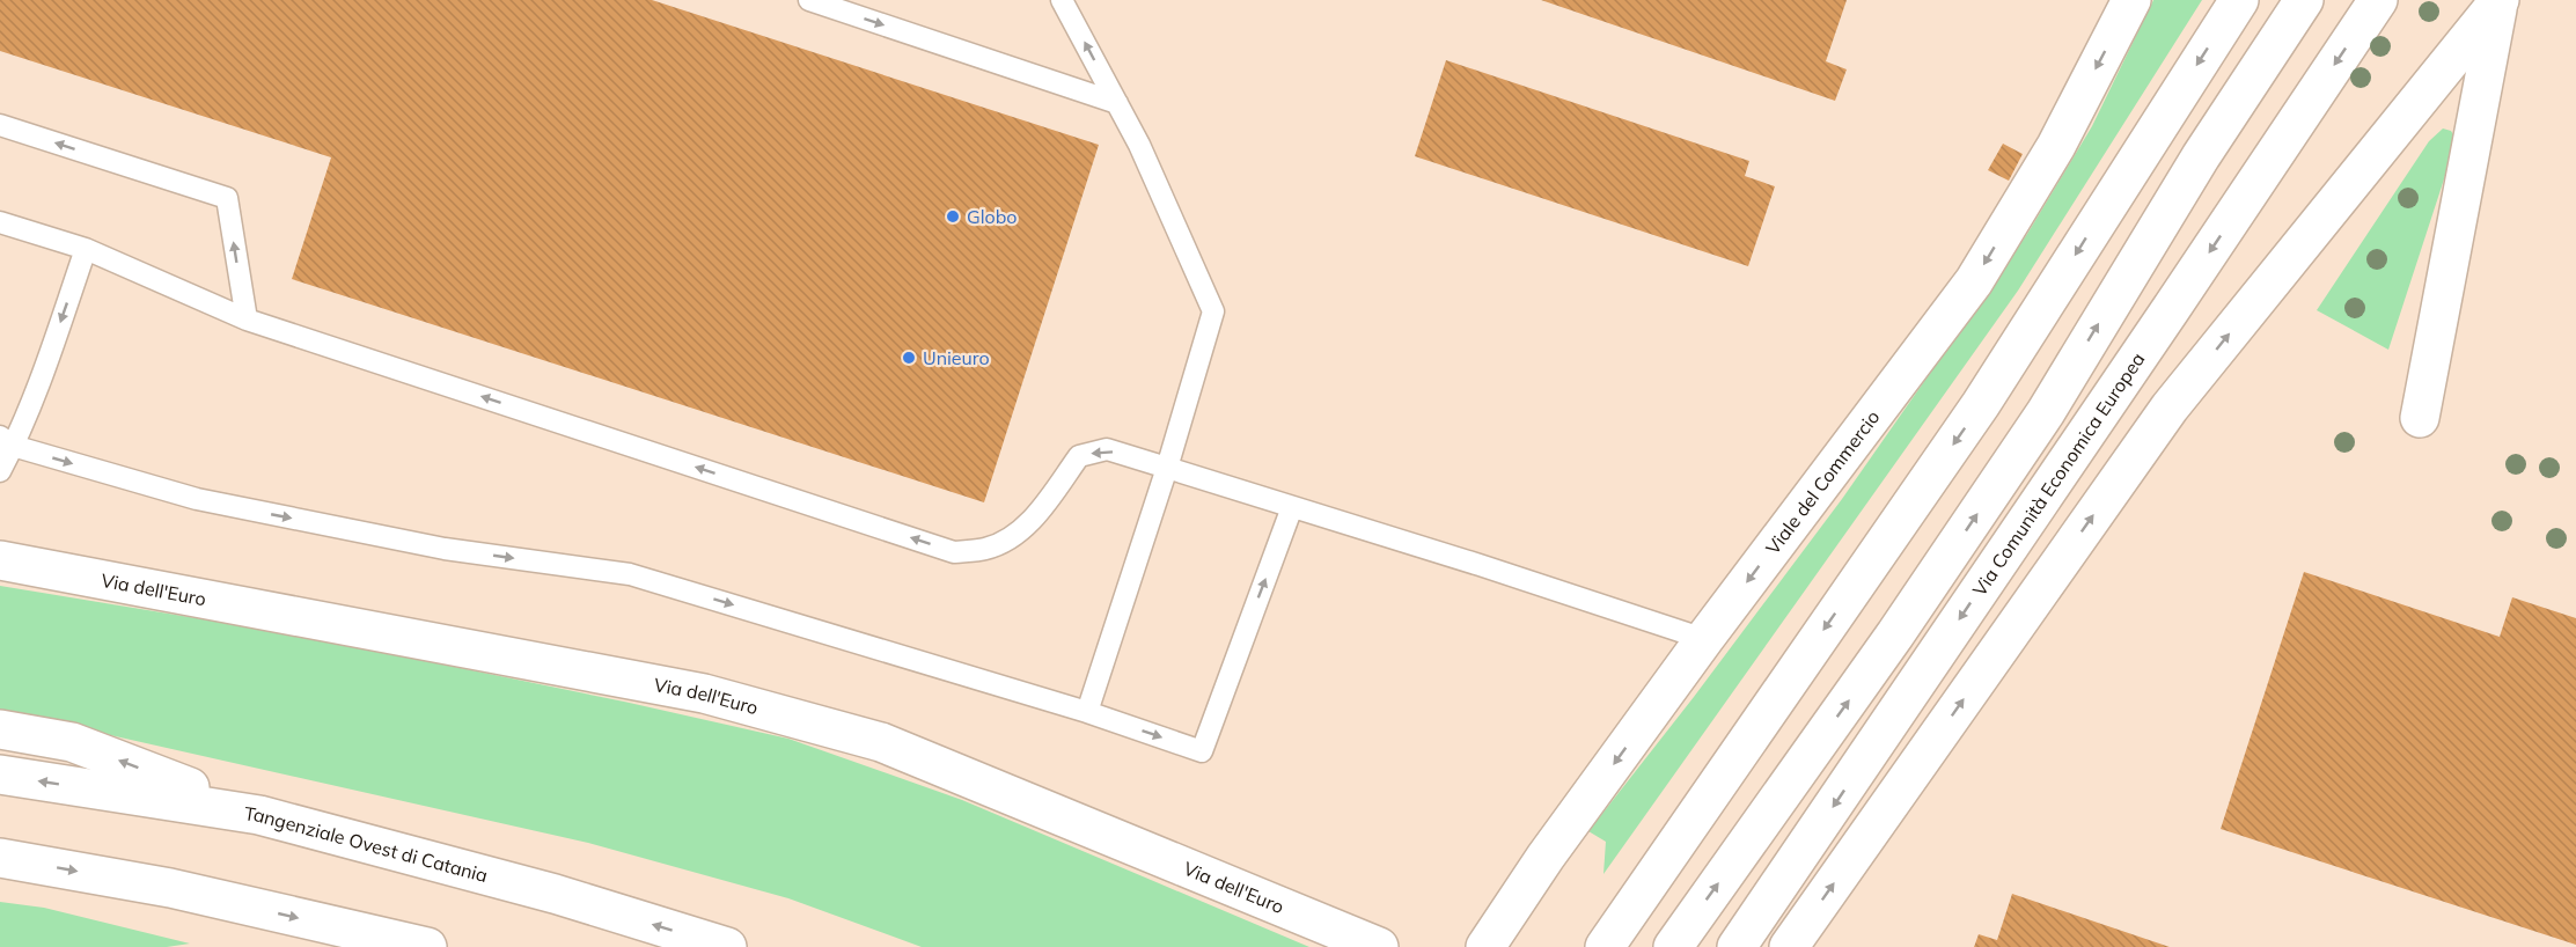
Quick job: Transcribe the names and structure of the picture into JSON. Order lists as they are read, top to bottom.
{
  "streets": {
    "main road": [
      "Via Comunità Economica Europea",
      "Viale del Commercio",
      "Via dell'Euro",
      "Tangenziale Ovest di Catania"
    ]
  },
  "places": ["Globo", "Unieuro"]
}
